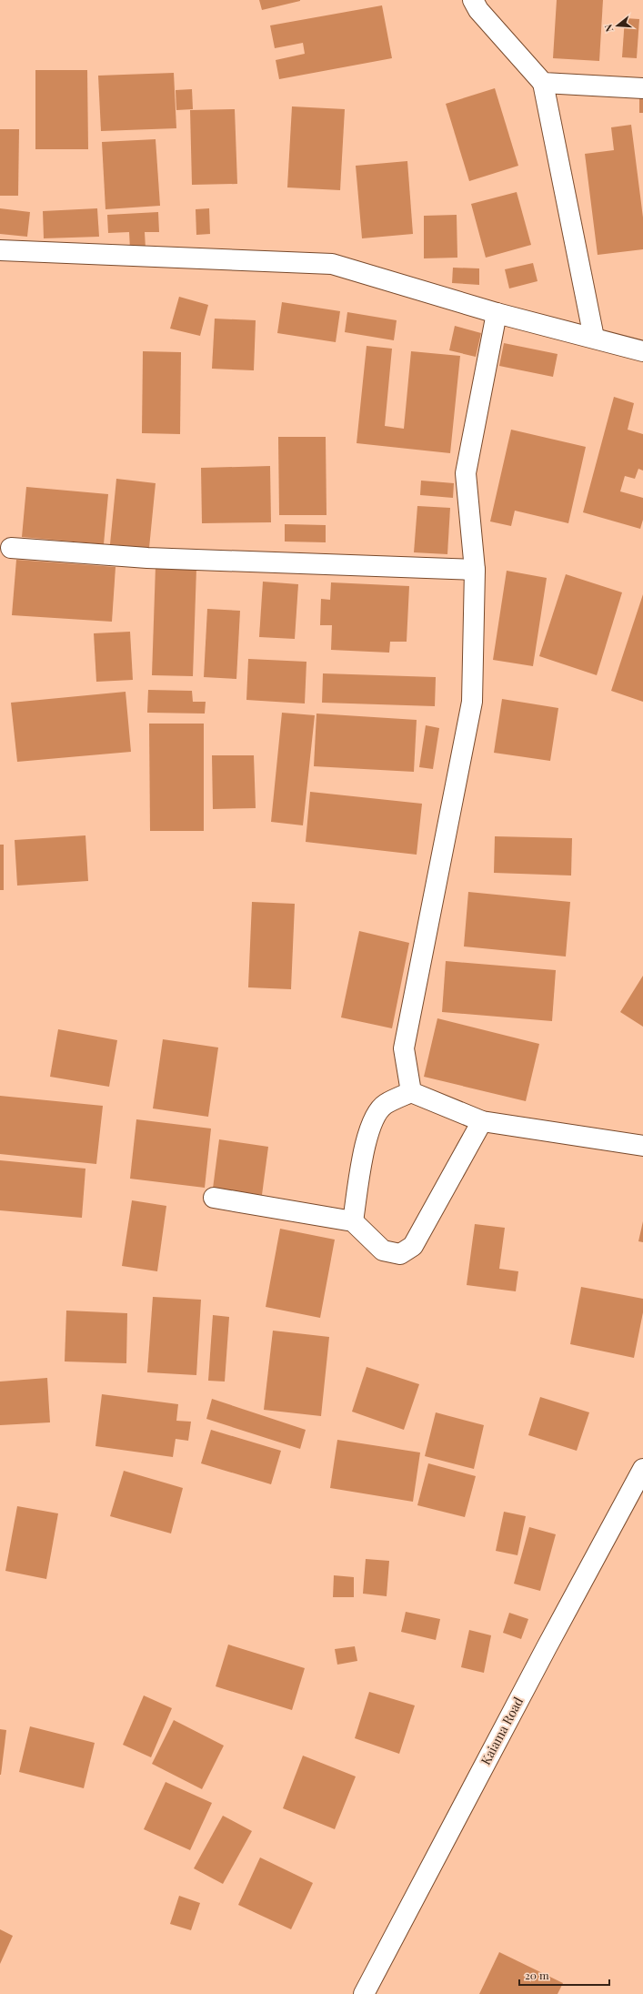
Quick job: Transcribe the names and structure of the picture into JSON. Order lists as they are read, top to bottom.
{
  "streets": {
    "main road": ["Kaiama Road"]
  },
  "scale_bar": "20 m",
  "north": "left"
}
